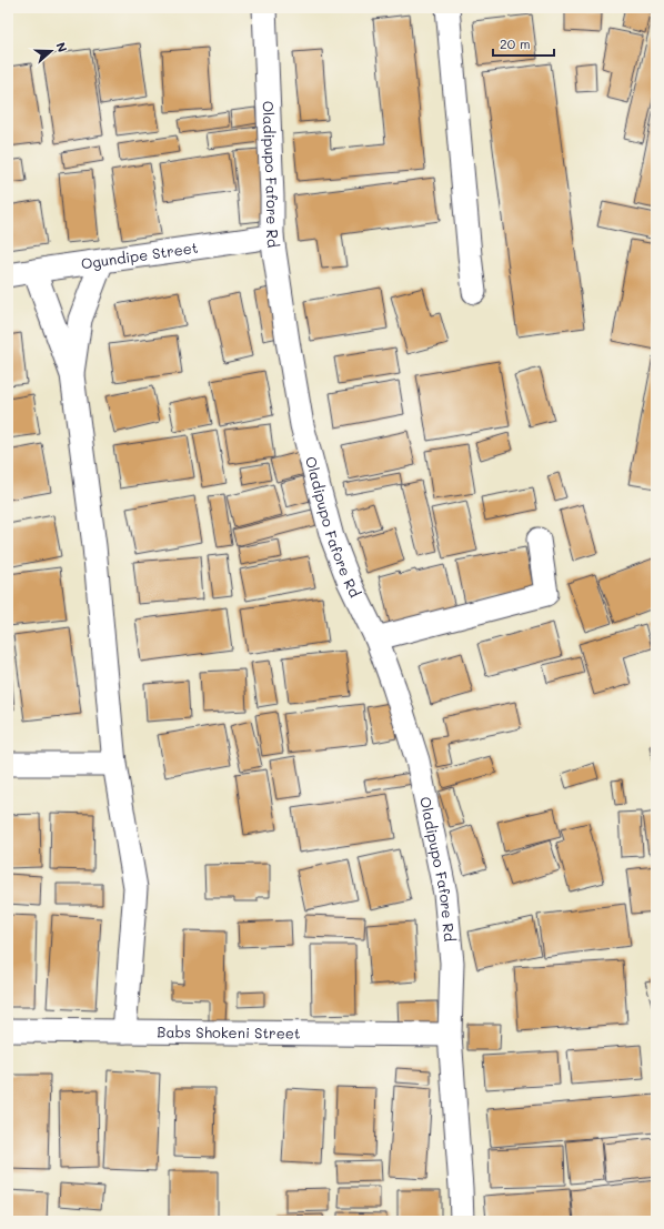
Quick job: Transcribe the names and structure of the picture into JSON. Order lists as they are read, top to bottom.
{
  "streets": {
    "street": ["Oladipupo Fafore Rd", "Ogundipe Street", "Babs Shokeni Street"]
  },
  "crossings": [
    ["Oladipupo Fafore Rd", "Ogundipe Street"],
    ["Oladipupo Fafore Rd", "Babs Shokeni Street"]
  ],
  "scale_bar": "20 m",
  "north": "right"
}
